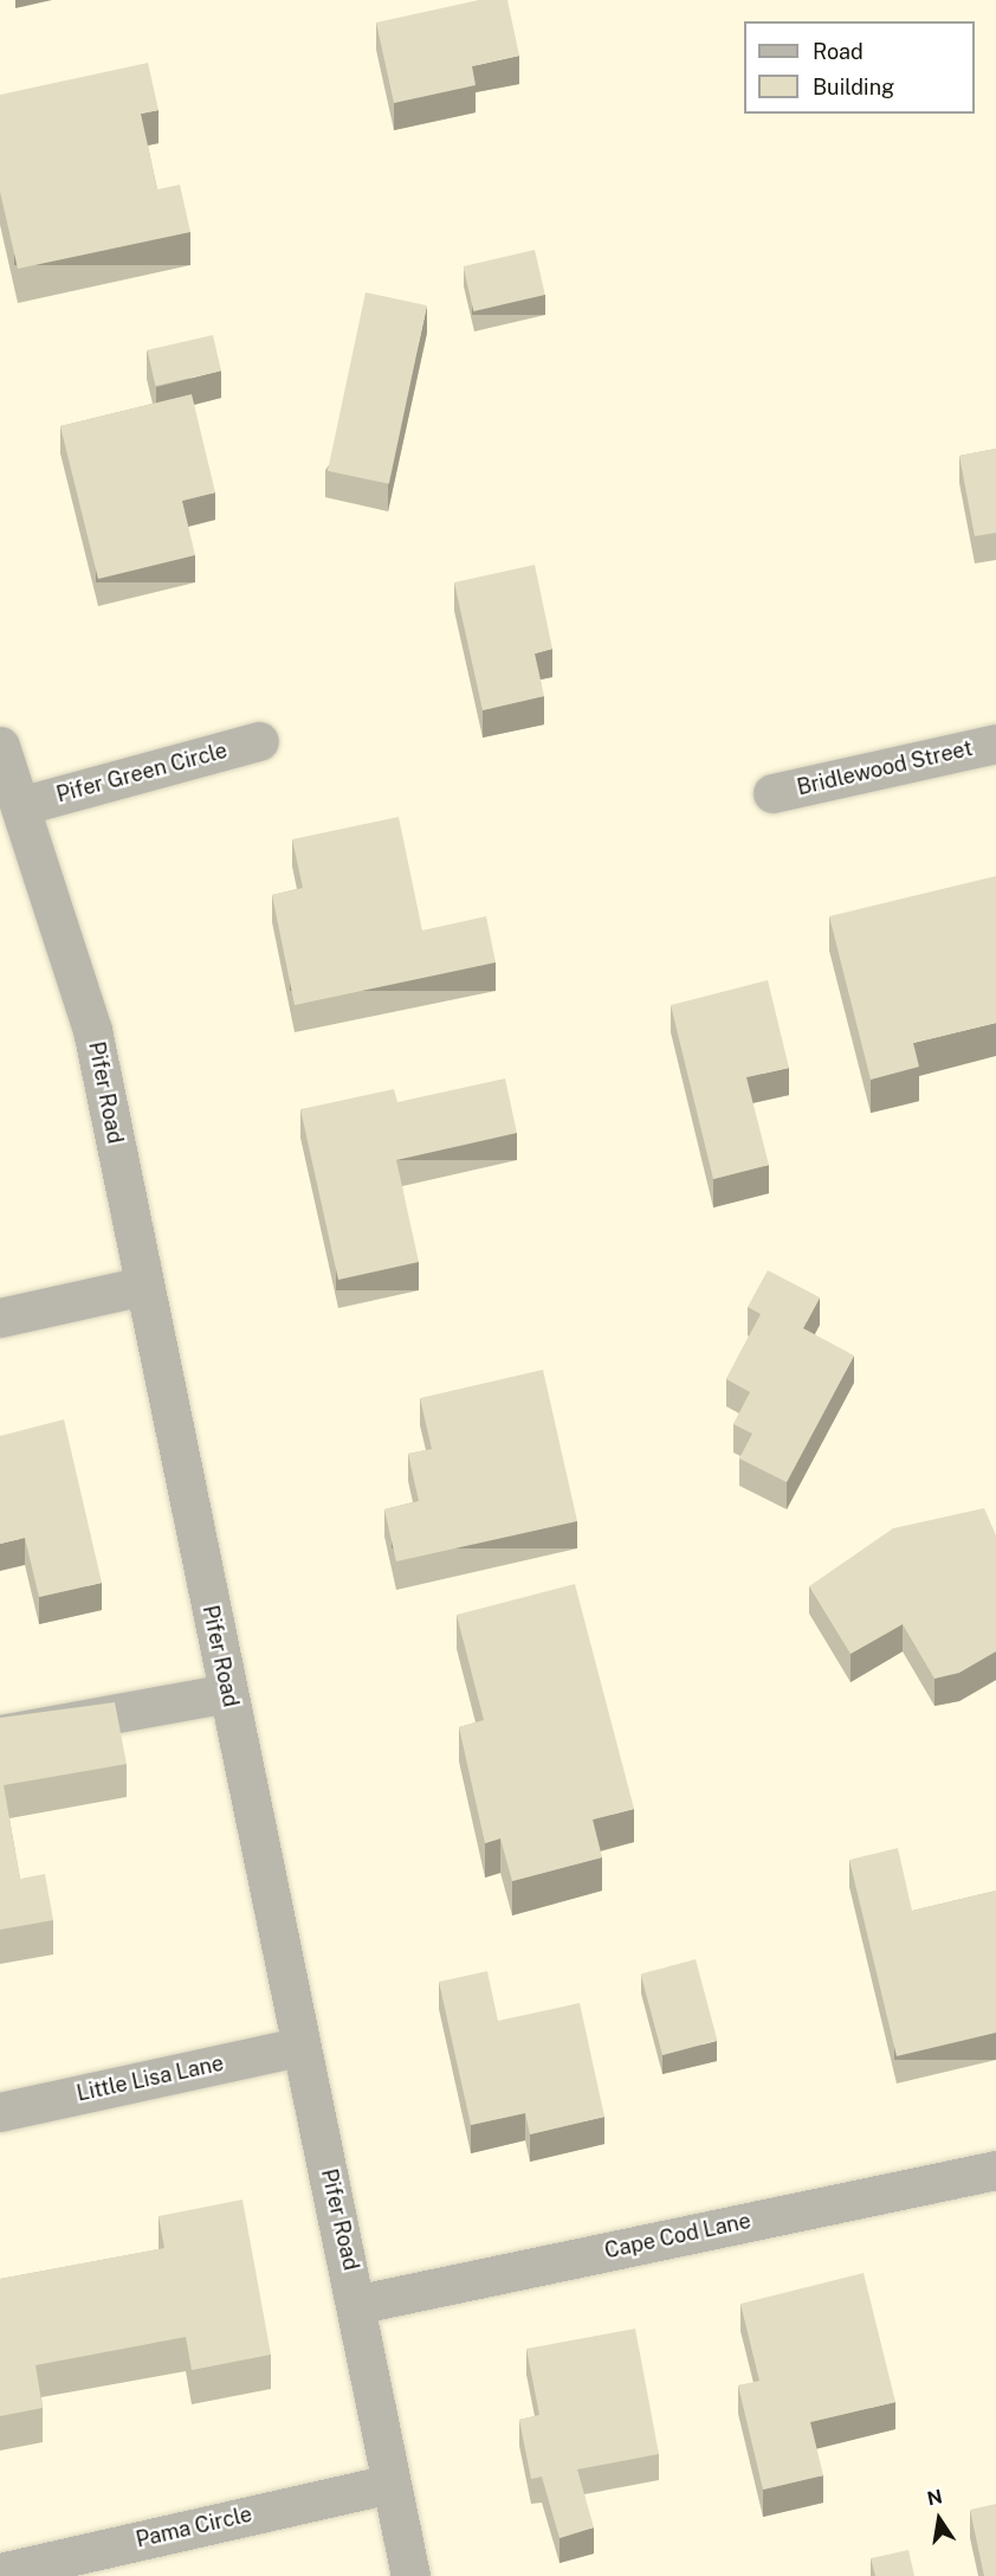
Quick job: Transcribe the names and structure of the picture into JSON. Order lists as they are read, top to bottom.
{
  "streets": {
    "street": [
      "Bridlewood Street",
      "Pifer Green Circle",
      "Pifer Road",
      "Little Lisa Lane",
      "Cape Cod Lane",
      "Pama Circle"
    ]
  },
  "crossings": [
    ["Pifer Green Circle", "Pifer Road"],
    ["Pifer Road", "Little Lisa Lane"],
    ["Pifer Road", "Cape Cod Lane"],
    ["Pifer Road", "Pama Circle"]
  ],
  "legend": ["Road", "Building"],
  "north": "top"
}
